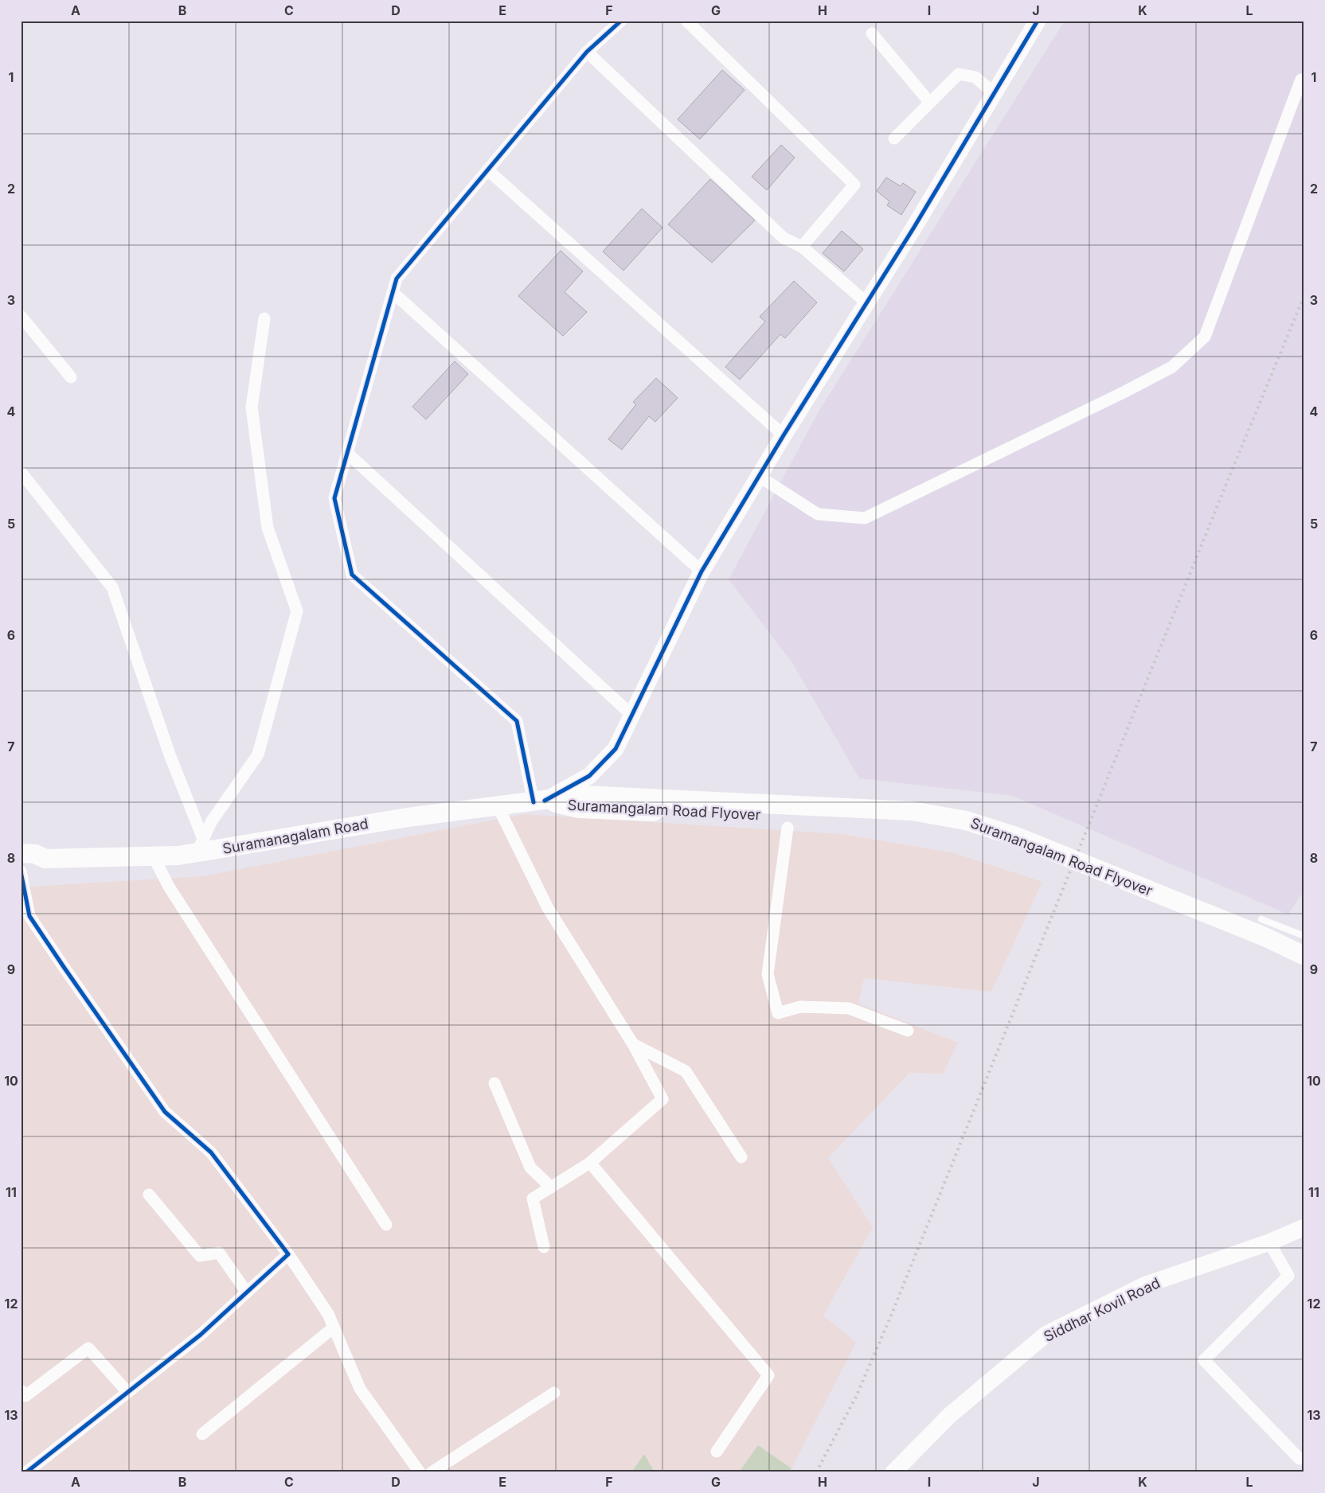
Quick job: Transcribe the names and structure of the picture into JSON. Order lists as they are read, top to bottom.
{
  "streets": {
    "main road": ["Suramangalam Road Flyover", "Suramanagalam Road"],
    "street": ["Siddhar Kovil Road"]
  },
  "crossings": [
    ["Suramangalam Road Flyover", "Suramanagalam Road"]
  ],
  "grid": {
    "columns": [
      "A",
      "B",
      "C",
      "D",
      "E",
      "F",
      "G",
      "H",
      "I",
      "J",
      "K",
      "L"
    ],
    "rows": [
      "1",
      "2",
      "3",
      "4",
      "5",
      "6",
      "7",
      "8",
      "9",
      "10",
      "11",
      "12",
      "13"
    ]
  }
}
